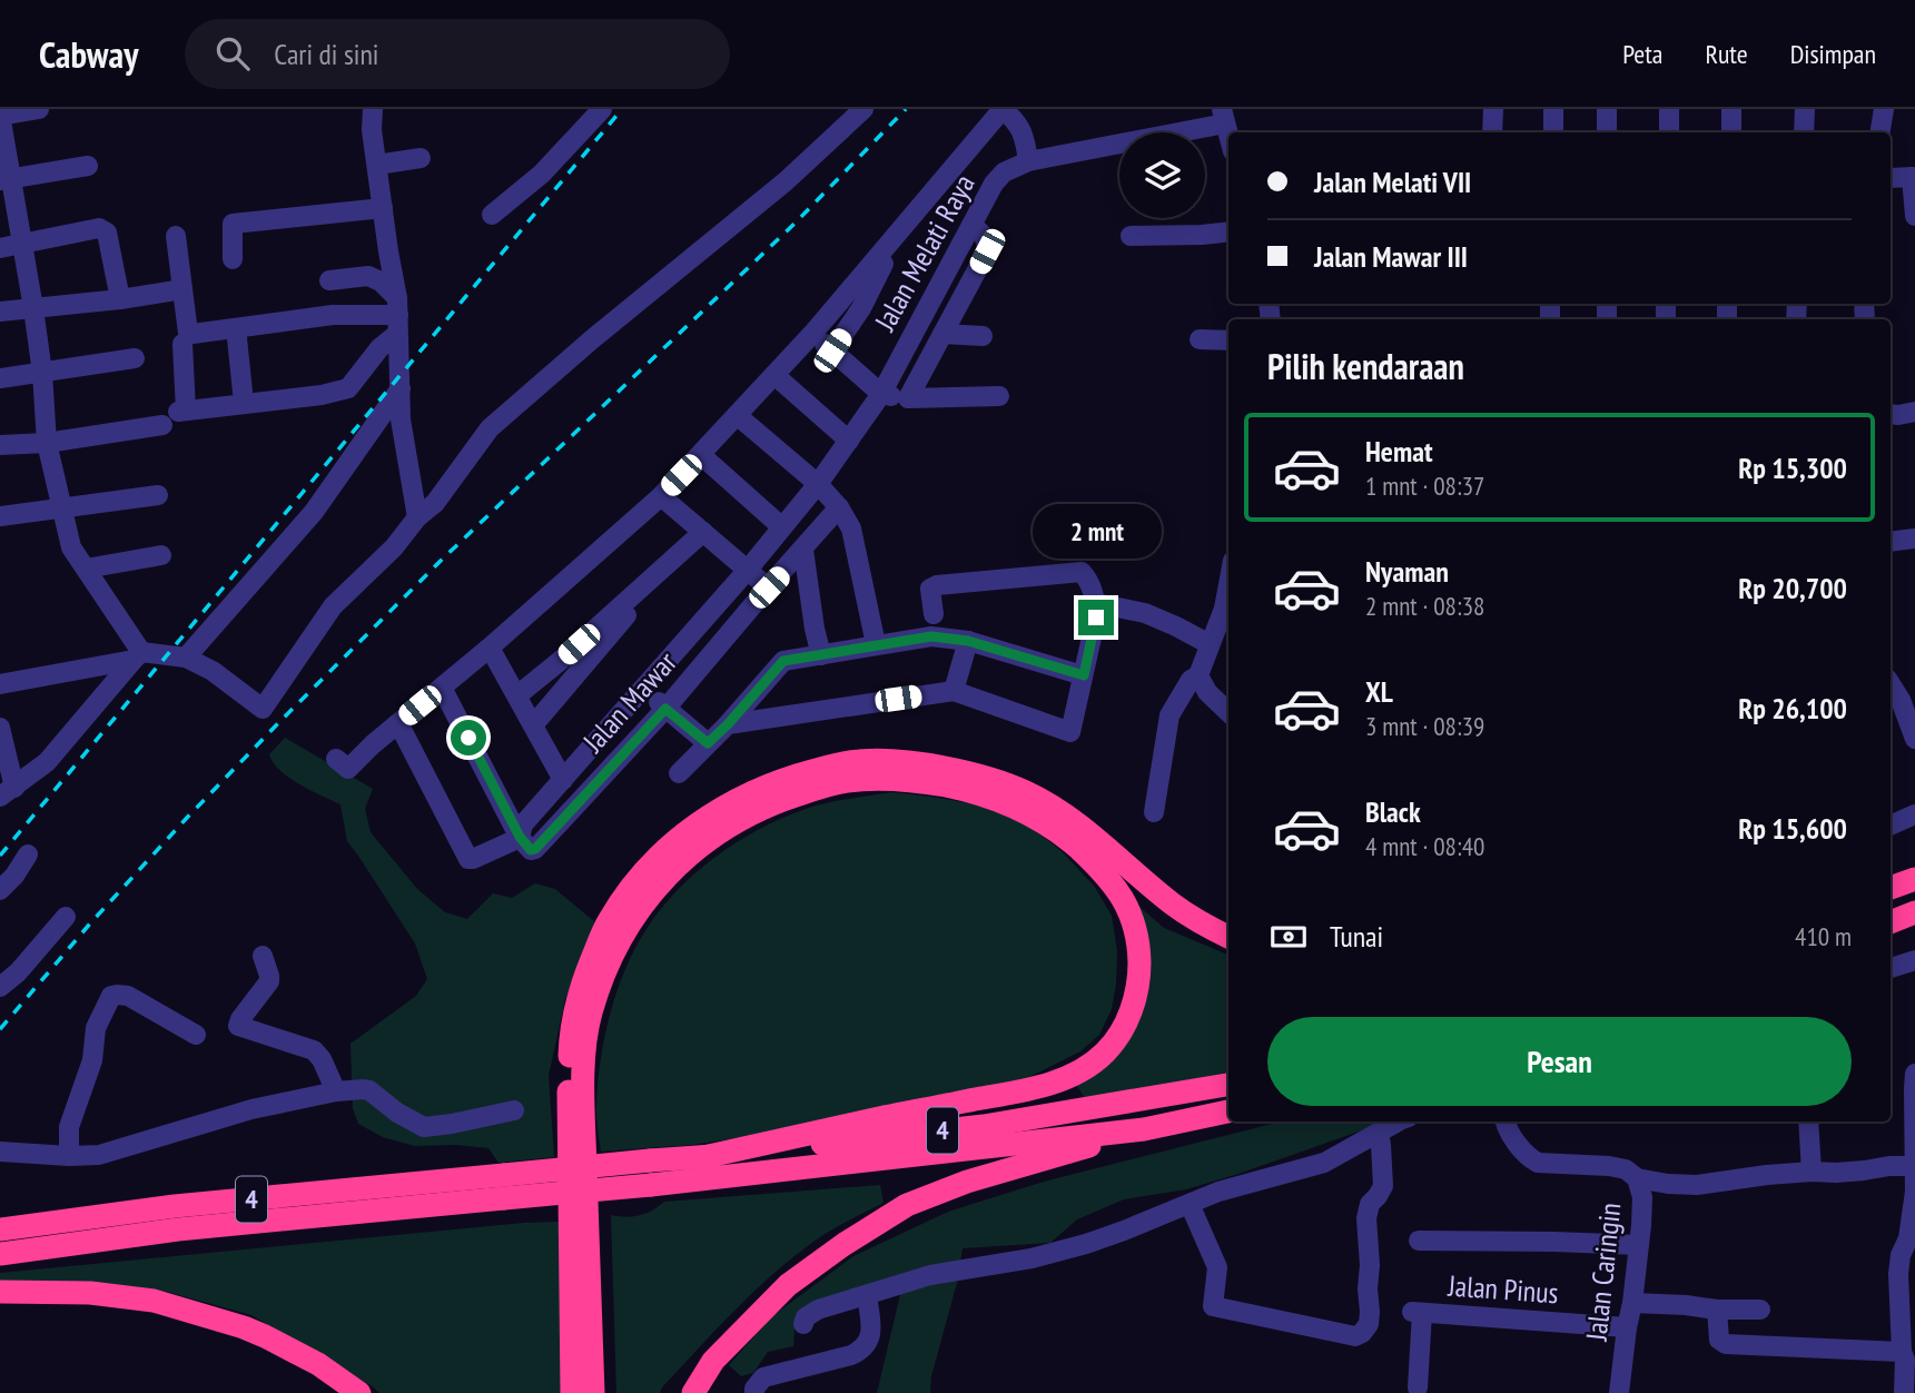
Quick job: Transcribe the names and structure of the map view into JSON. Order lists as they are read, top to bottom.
{
  "streets": {
    "highway": ["4"],
    "street": [
      "Jalan Melati Raya",
      "Jalan Mawar",
      "Jalan Caringin",
      "Jalan Pinus"
    ]
  },
  "crossings": [
    ["Jalan Melati Raya", "Jalan Mawar"],
    ["Jalan Caringin", "Jalan Pinus"]
  ],
  "page": {
    "header": "Cabway",
    "search": "Cari di sini",
    "nav": ["Peta", "Rute", "Disimpan"],
    "banner": ["Jalan Melati VII", "Jalan Mawar III"],
    "heading": "Pilih kendaraan",
    "list": [
      {
        "name": "Hemat",
        "note": "1 mnt · 08:37",
        "value": "Rp 15,300"
      },
      {
        "name": "Nyaman",
        "note": "2 mnt · 08:38",
        "value": "Rp 20,700"
      },
      {
        "name": "XL",
        "note": "3 mnt · 08:39",
        "value": "Rp 26,100"
      },
      {
        "name": "Black",
        "note": "4 mnt · 08:40",
        "value": "Rp 15,600"
      }
    ],
    "bubble": "2 mnt",
    "pay": ["Tunai", "410 m"],
    "buttons": "Pesan"
  }
}
